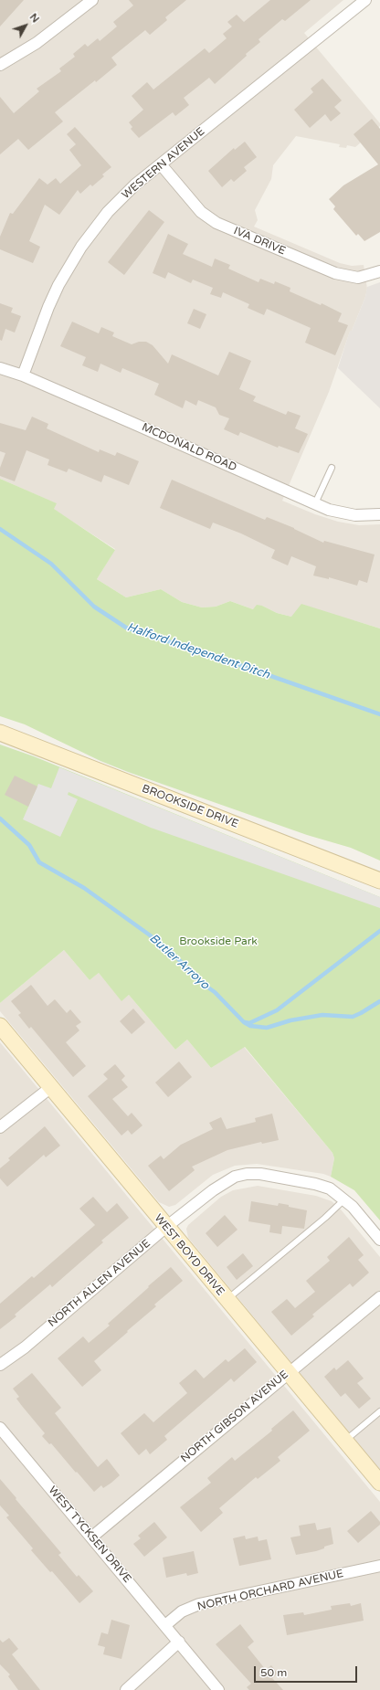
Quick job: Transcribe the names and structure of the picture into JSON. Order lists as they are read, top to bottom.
{
  "streets": {
    "street": [
      "WESTERN AVENUE",
      "IVA DRIVE",
      "MCDONALD ROAD",
      "BROOKSIDE DRIVE",
      "WEST BOYD DRIVE",
      "NORTH ALLEN AVENUE",
      "NORTH GIBSON AVENUE",
      "WEST TYCKSEN DRIVE",
      "NORTH ORCHARD AVENUE"
    ]
  },
  "crossings": [
    ["WESTERN AVENUE", "IVA DRIVE"],
    ["WESTERN AVENUE", "MCDONALD ROAD"],
    ["WEST BOYD DRIVE", "NORTH ALLEN AVENUE"],
    ["WEST BOYD DRIVE", "NORTH GIBSON AVENUE"],
    ["NORTH GIBSON AVENUE", "WEST TYCKSEN DRIVE"],
    ["WEST TYCKSEN DRIVE", "NORTH ORCHARD AVENUE"]
  ],
  "water": ["Halford Independent Ditch", "Butler Arroyo"],
  "parks": ["Brookside Park"],
  "scale_bar": "50 m",
  "north": "top right"
}
